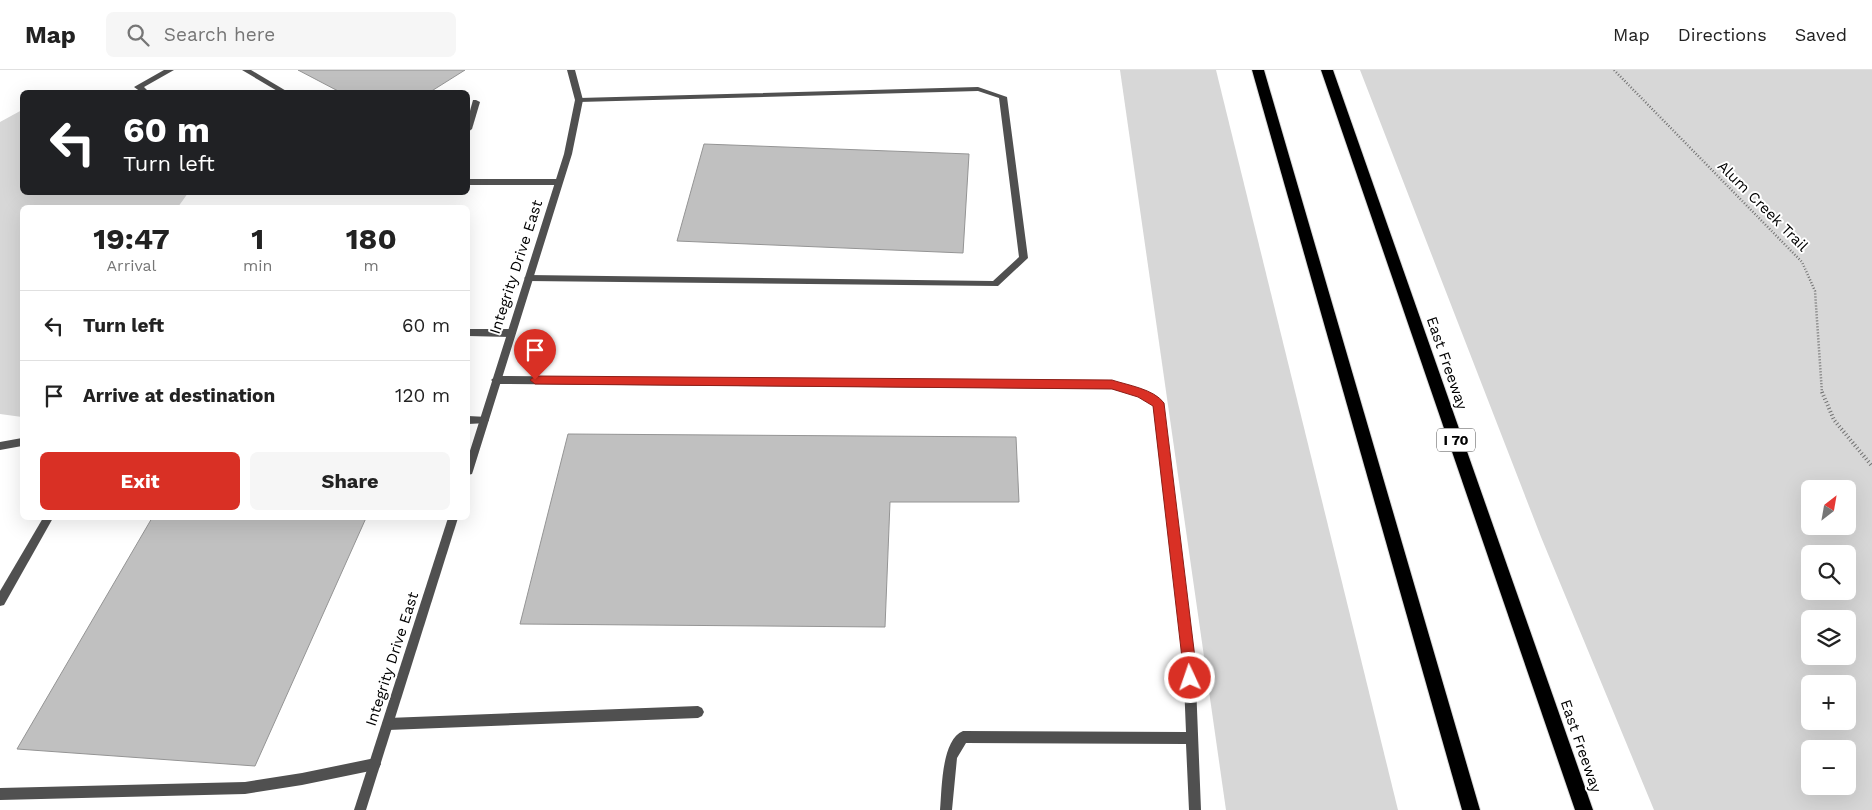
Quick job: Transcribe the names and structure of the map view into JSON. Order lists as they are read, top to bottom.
{
  "streets": {
    "highway": ["East Freeway", "I 70"],
    "street": ["Integrity Drive East"],
    "path": ["Alum Creek Trail"]
  },
  "north": "top right",
  "page": {
    "header": "Map",
    "search": "Search here",
    "nav": ["Map", "Directions", "Saved"],
    "turn": ["60 m", "Turn left"],
    "eta": [
      "19:47",
      "Arrival",
      "1",
      "min",
      "180",
      "m"
    ],
    "list": [
      {
        "name": "Turn left",
        "value": "60 m"
      },
      {
        "name": "Arrive at destination",
        "value": "120 m"
      }
    ],
    "buttons": ["Exit", "Share"],
    "map_buttons": ["+", "−"]
  }
}
